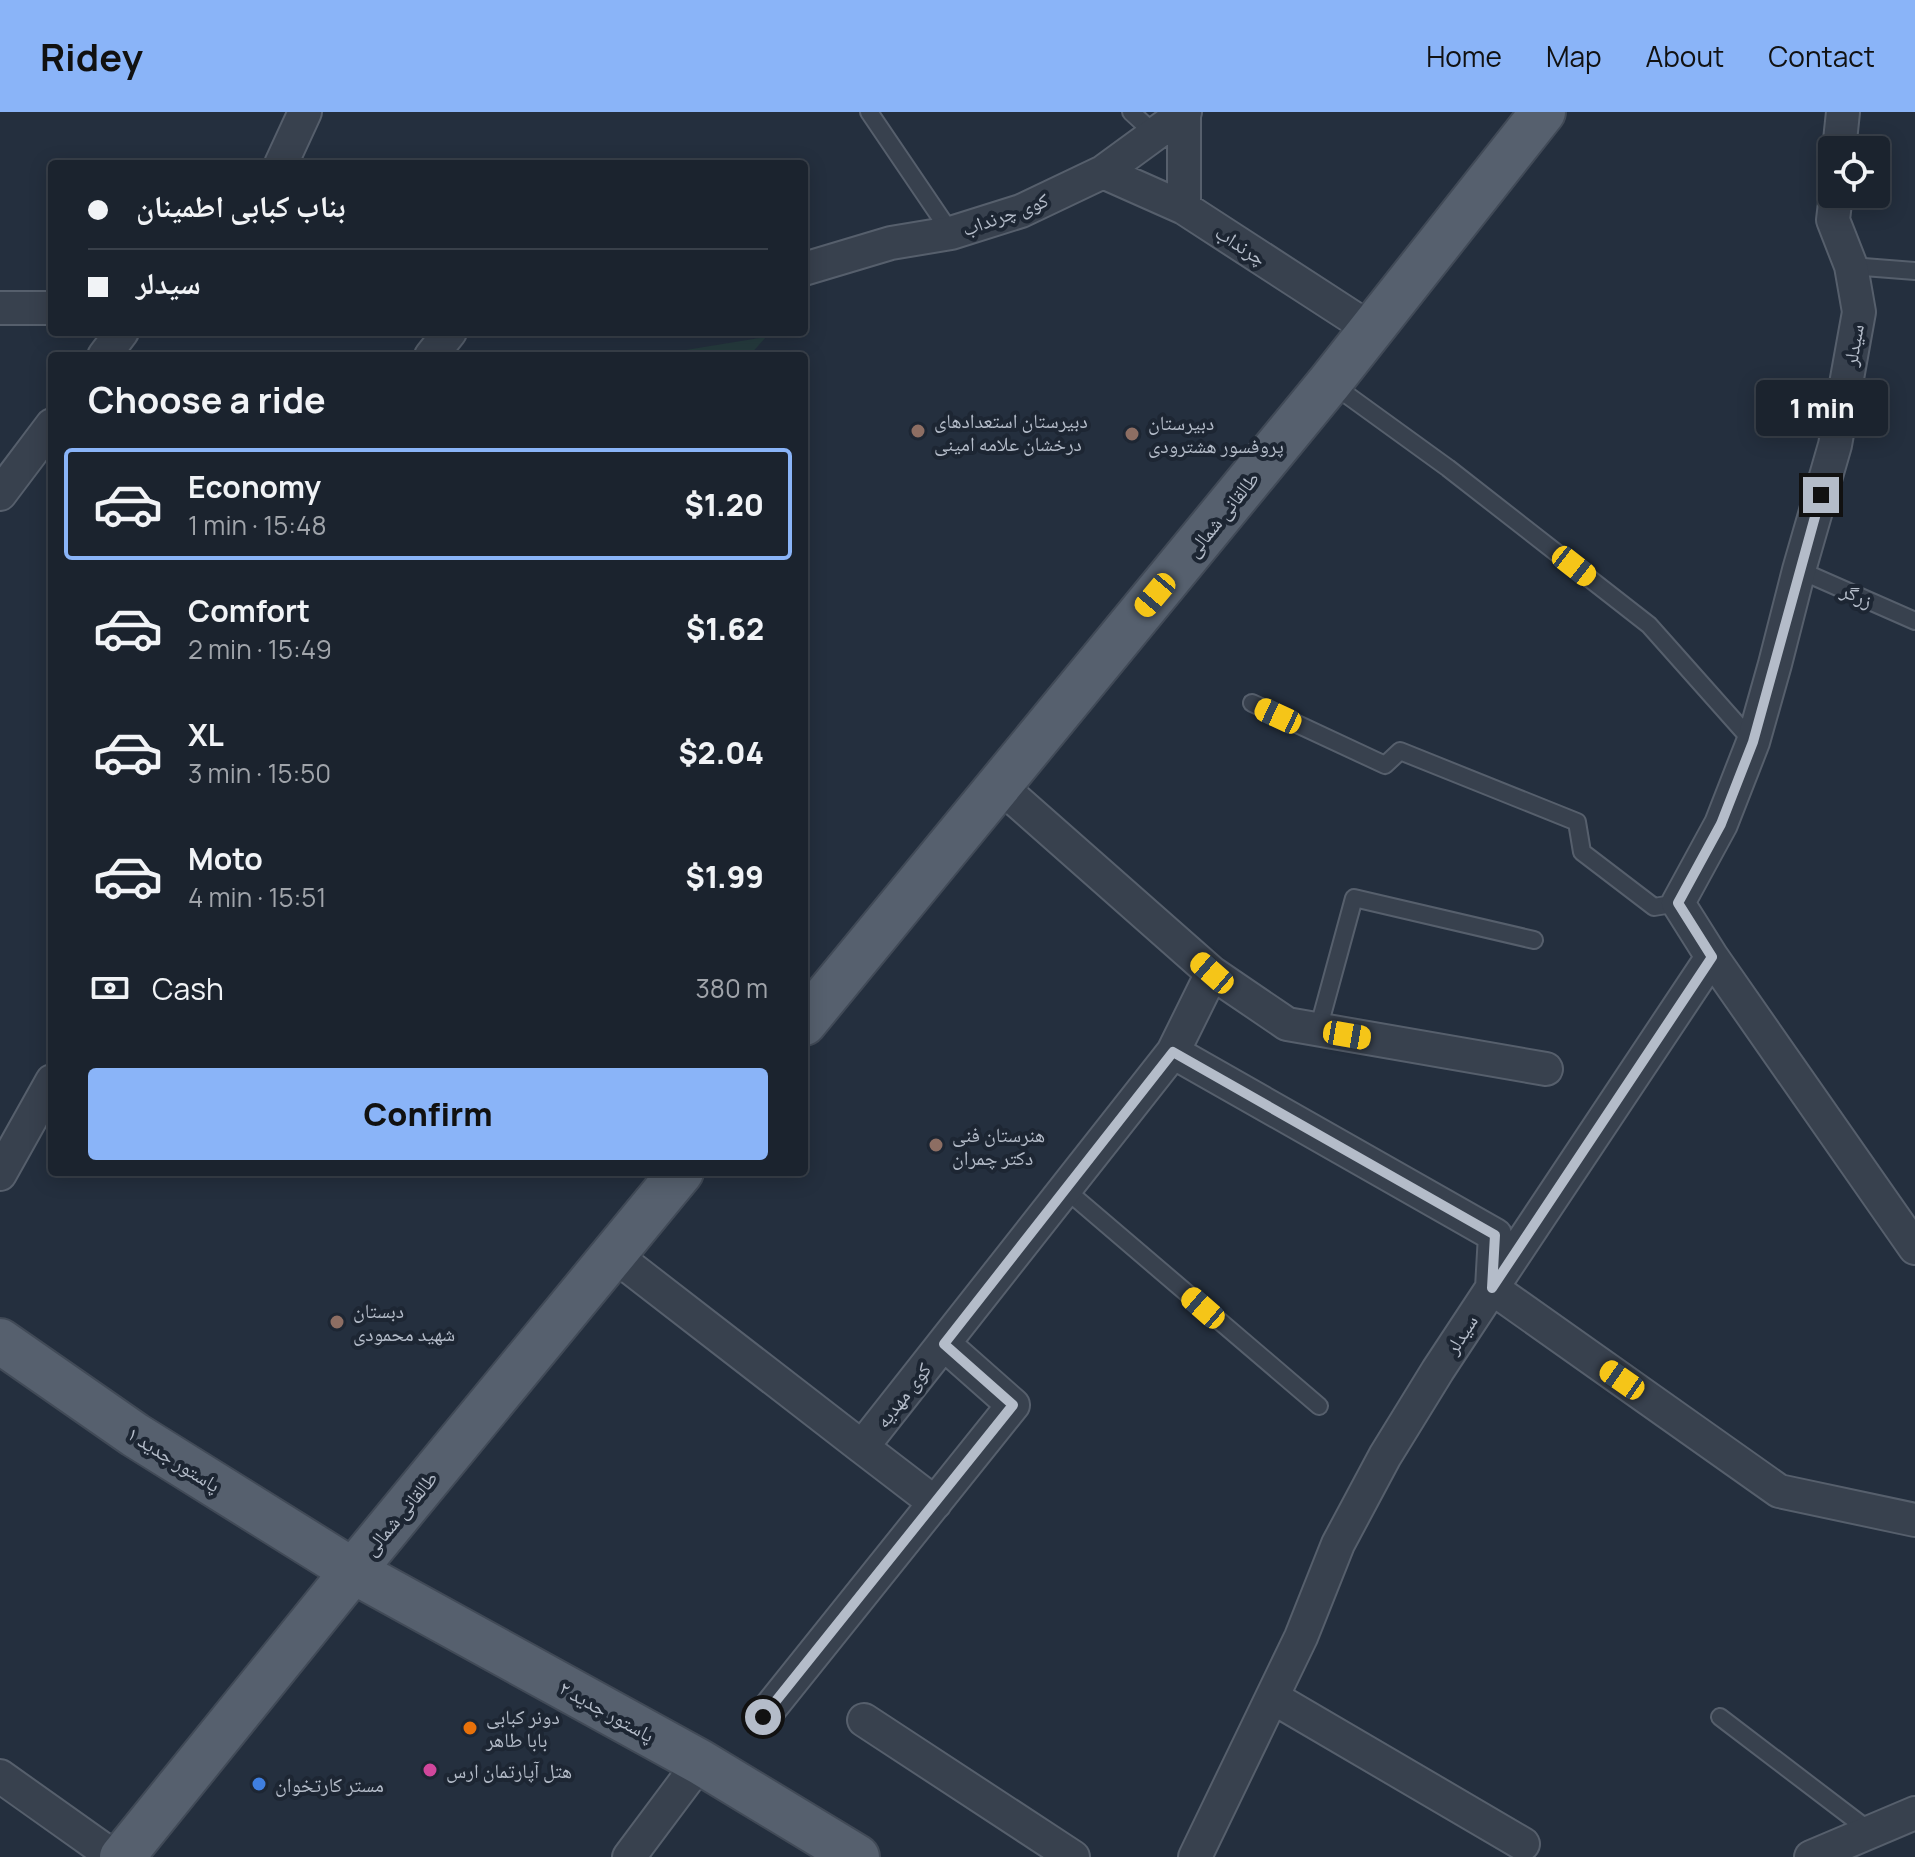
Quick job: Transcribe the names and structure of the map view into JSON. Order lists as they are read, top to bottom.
{
  "streets": {
    "main road": ["طالقانی شمالی", "پاستور جدید ۱", "پاستور جدید ۲"],
    "street": [
      "کوی چرنداب",
      "چرنداب",
      "سیدلر",
      "کوی ‌‌‌مهدیه"
    ],
    "lane": ["زرگر"]
  },
  "crossings": [
    ["کوی چرنداب", "چرنداب"],
    ["چرنداب", "طالقانی شمالی"],
    ["سیدلر", "زرگر"],
    ["طالقانی شمالی", "کوی ‌‌‌مهدیه"],
    ["طالقانی شمالی", "پاستور جدید ۱"],
    ["طالقانی شمالی", "پاستور جدید ۲"],
    ["پاستور جدید ۱", "پاستور جدید ۲"]
  ],
  "places": [
    "دبیرستان استعدادهای درخشان علامه امینی",
    "دبیرستان پروفسور هشترودی",
    "هنرستان فنی دکتر چمران",
    "دبستان شهید محمودی",
    "دونر کبابی بابا طاهر",
    "هتل آپارتمان ارس",
    "مستر کارتخوان"
  ],
  "page": {
    "header": "Ridey",
    "nav": [
      "Home",
      "Map",
      "About",
      "Contact"
    ],
    "banner": ["بناب کبابی اطمینان", "سیدلر"],
    "heading": "Choose a ride",
    "bubble": "1 min",
    "list": [
      {
        "name": "Economy",
        "note": "1 min · 15:48",
        "value": "$1.20"
      },
      {
        "name": "Comfort",
        "note": "2 min · 15:49",
        "value": "$1.62"
      },
      {
        "name": "XL",
        "note": "3 min · 15:50",
        "value": "$2.04"
      },
      {
        "name": "Moto",
        "note": "4 min · 15:51",
        "value": "$1.99"
      }
    ],
    "pay": ["Cash", "380 m"],
    "buttons": "Confirm"
  }
}
